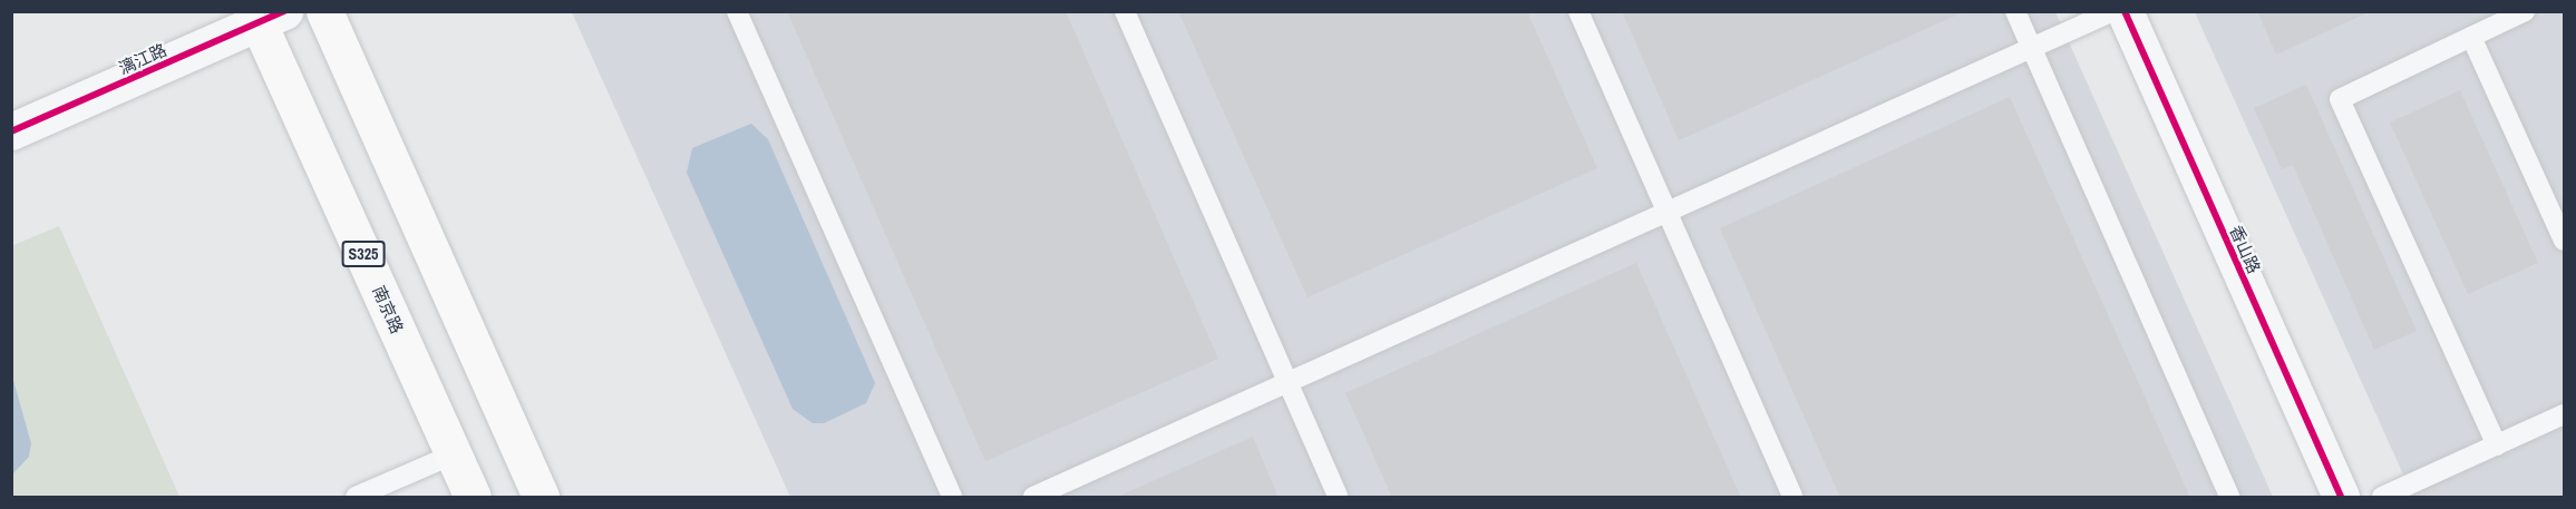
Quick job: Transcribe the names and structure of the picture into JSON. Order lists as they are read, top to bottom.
{
  "streets": {
    "main road": ["S325", "南京路"],
    "street": ["漓江路", "香山路"]
  },
  "crossings": [
    ["漓江路", "南京路"]
  ]
}
